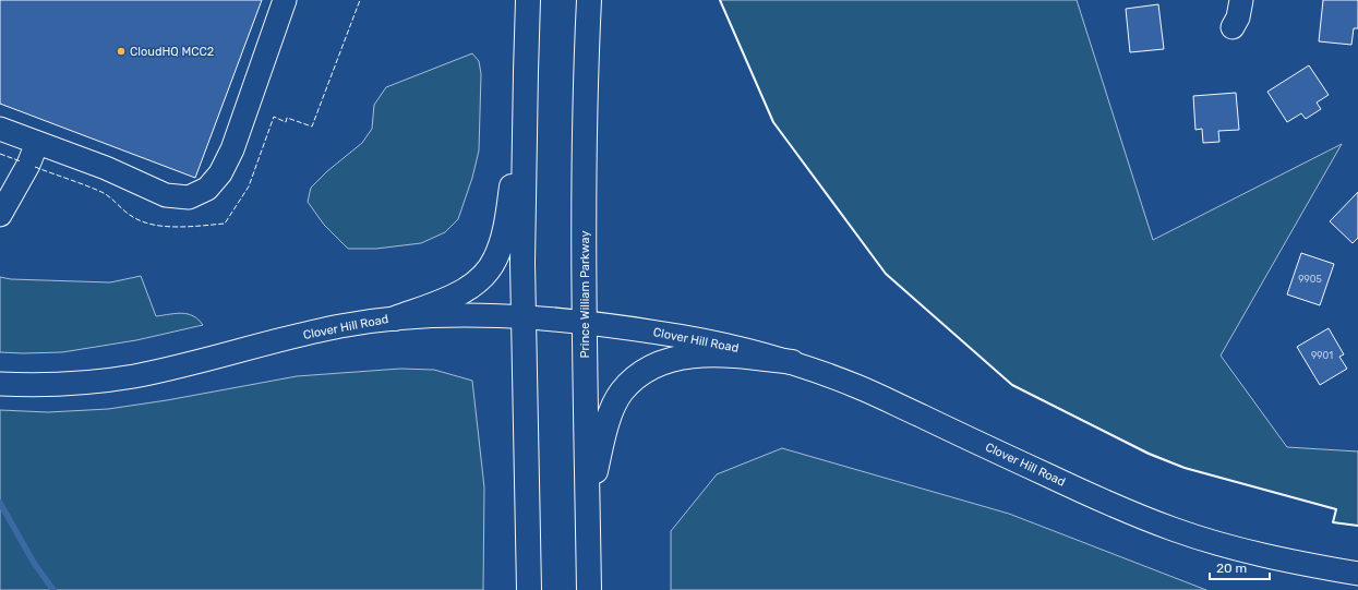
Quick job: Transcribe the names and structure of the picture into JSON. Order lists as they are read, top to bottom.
{
  "streets": {
    "highway": ["Prince William Parkway"],
    "street": ["Clover Hill Road"]
  },
  "crossings": [
    ["Prince William Parkway", "Clover Hill Road"]
  ],
  "places": ["CloudHQ MCC2"],
  "house_numbers": ["9905", "9901"],
  "scale_bar": "20 m"
}
